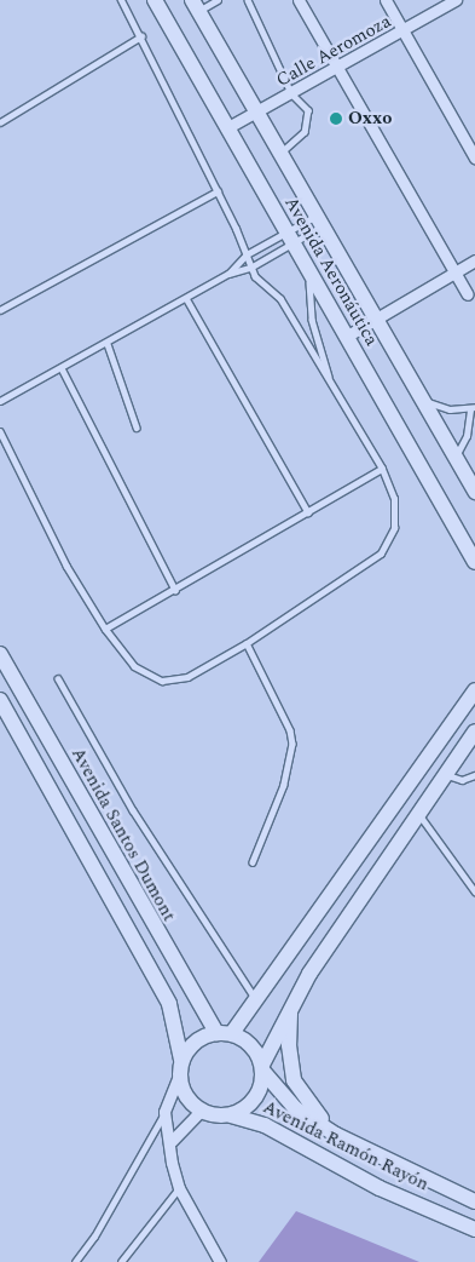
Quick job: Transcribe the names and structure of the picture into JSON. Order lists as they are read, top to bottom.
{
  "streets": {
    "main road": ["Avenida Aeronáutica", "Avenida Santos Dumont", "Avenida Ramón Rayón"],
    "street": ["Calle Aeromoza"]
  },
  "crossings": [
    ["Calle Aeromoza", "Avenida Aeronáutica"],
    ["Avenida Santos Dumont", "Avenida Ramón Rayón"]
  ],
  "places": ["Oxxo"]
}
